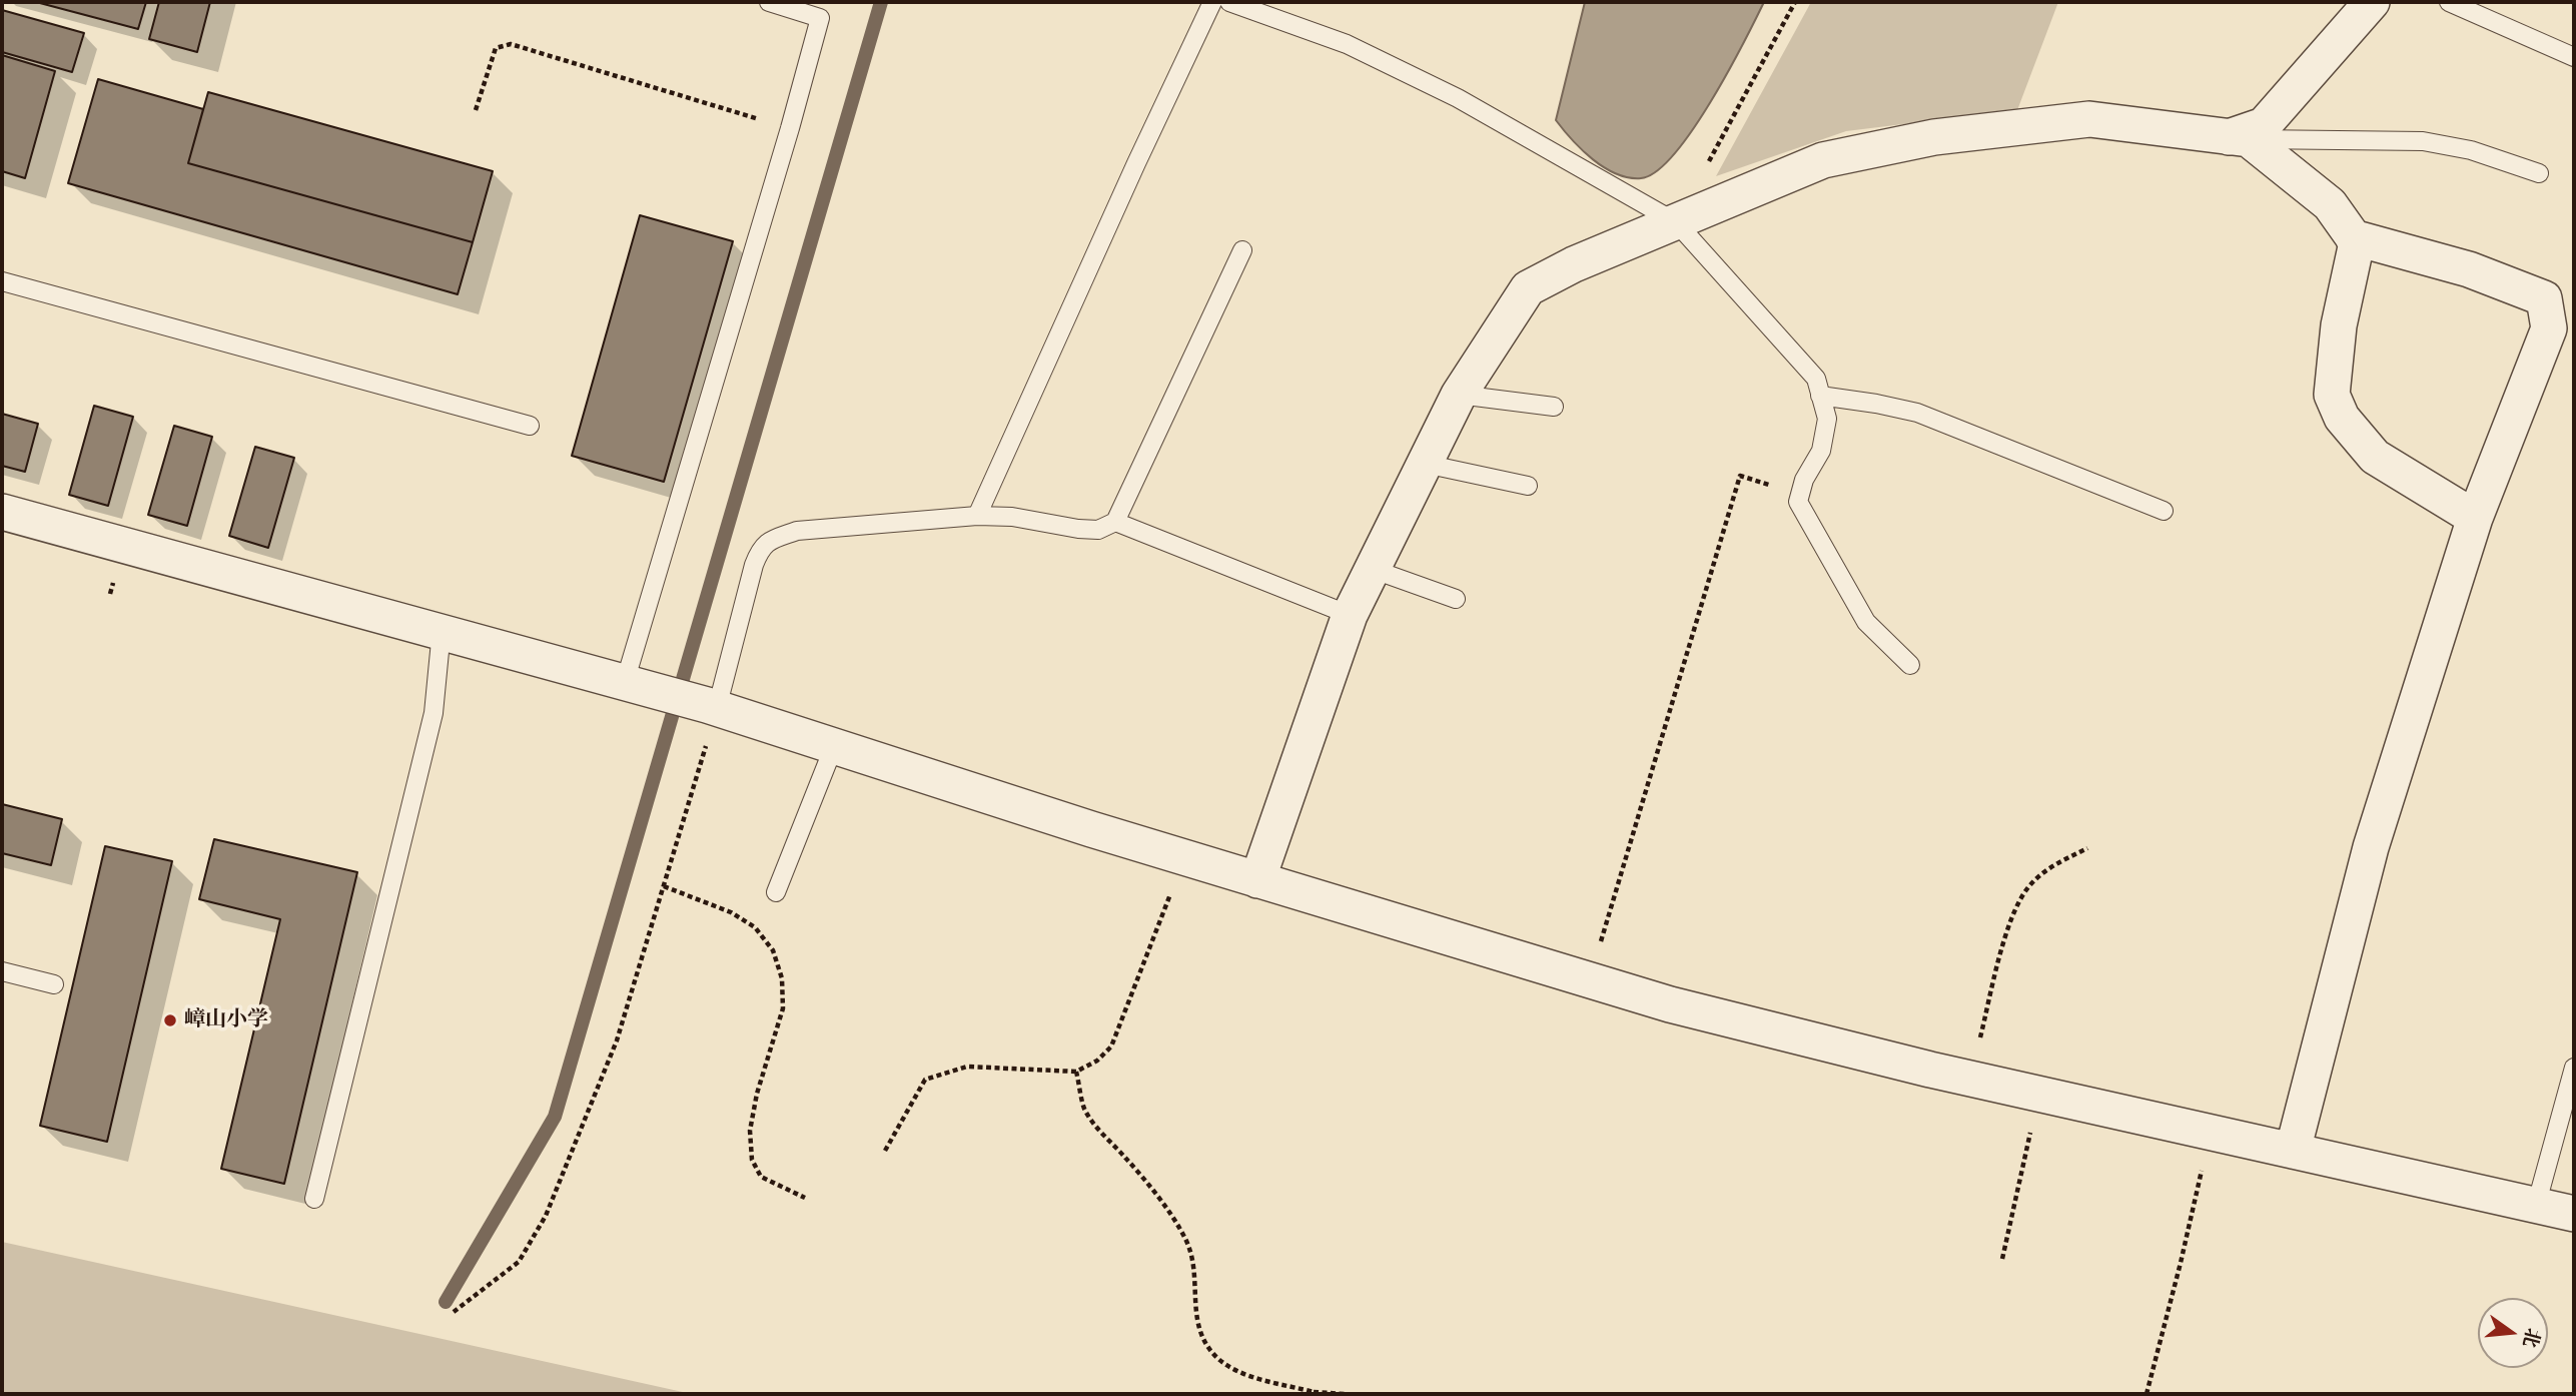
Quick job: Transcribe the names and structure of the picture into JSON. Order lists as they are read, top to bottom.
{
  "places": ["嶂山小学"],
  "north": "right"
}
